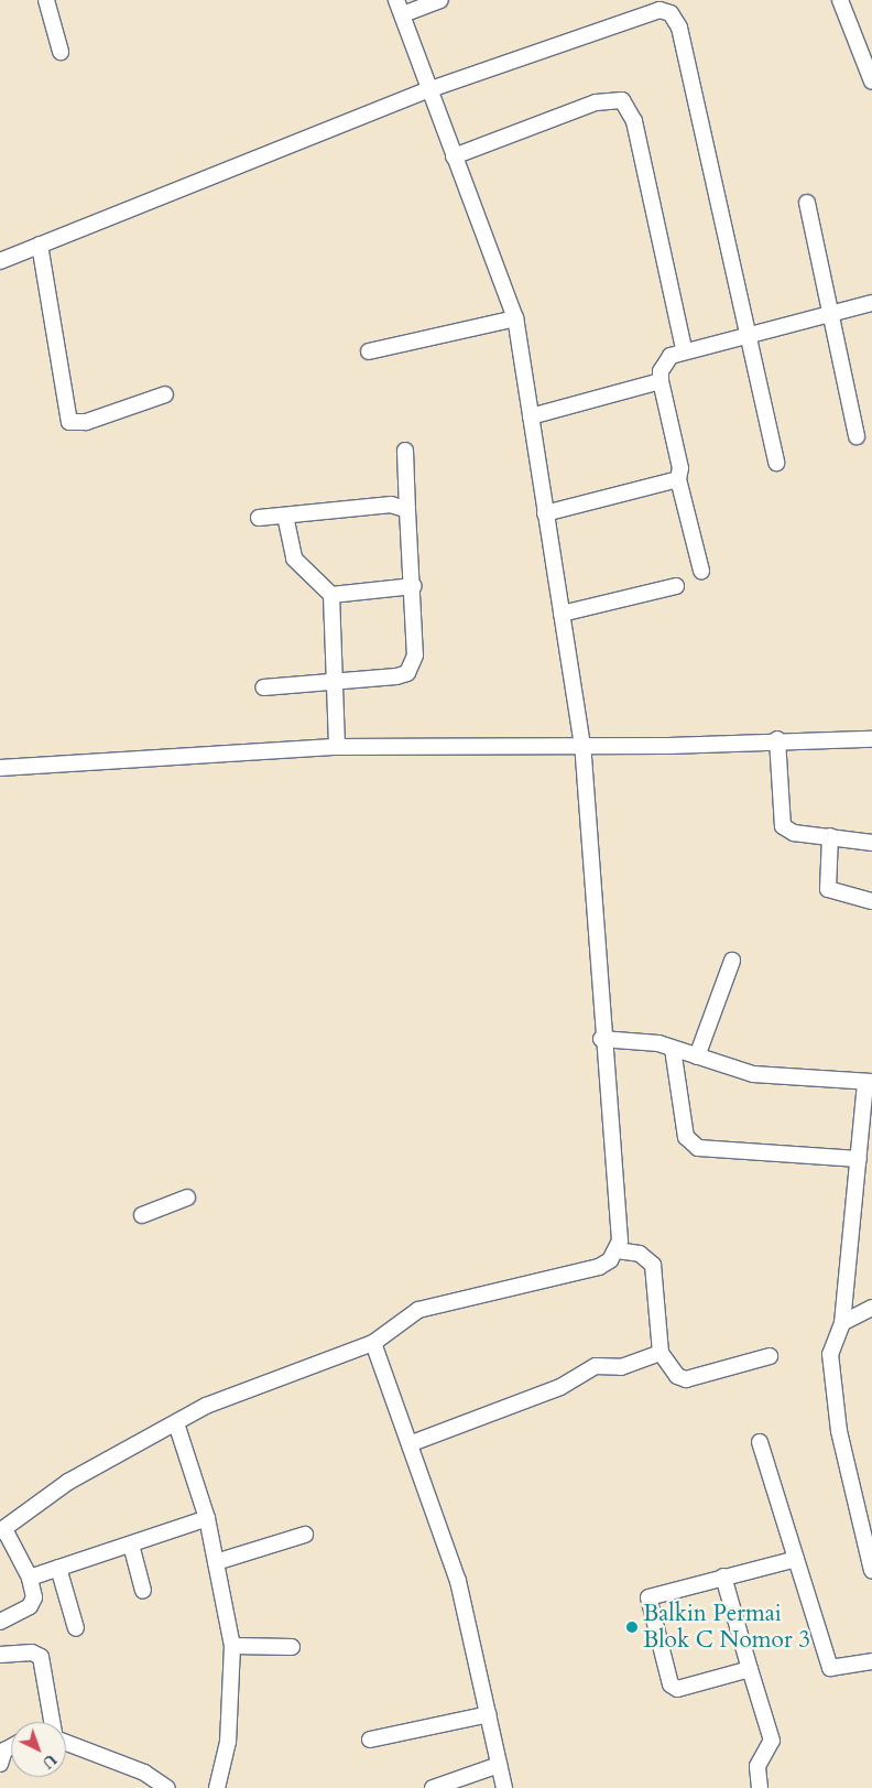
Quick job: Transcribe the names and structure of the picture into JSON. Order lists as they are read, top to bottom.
{
  "places": ["Balkin Permai Blok C Nomor 3"],
  "north": "bottom right"
}
